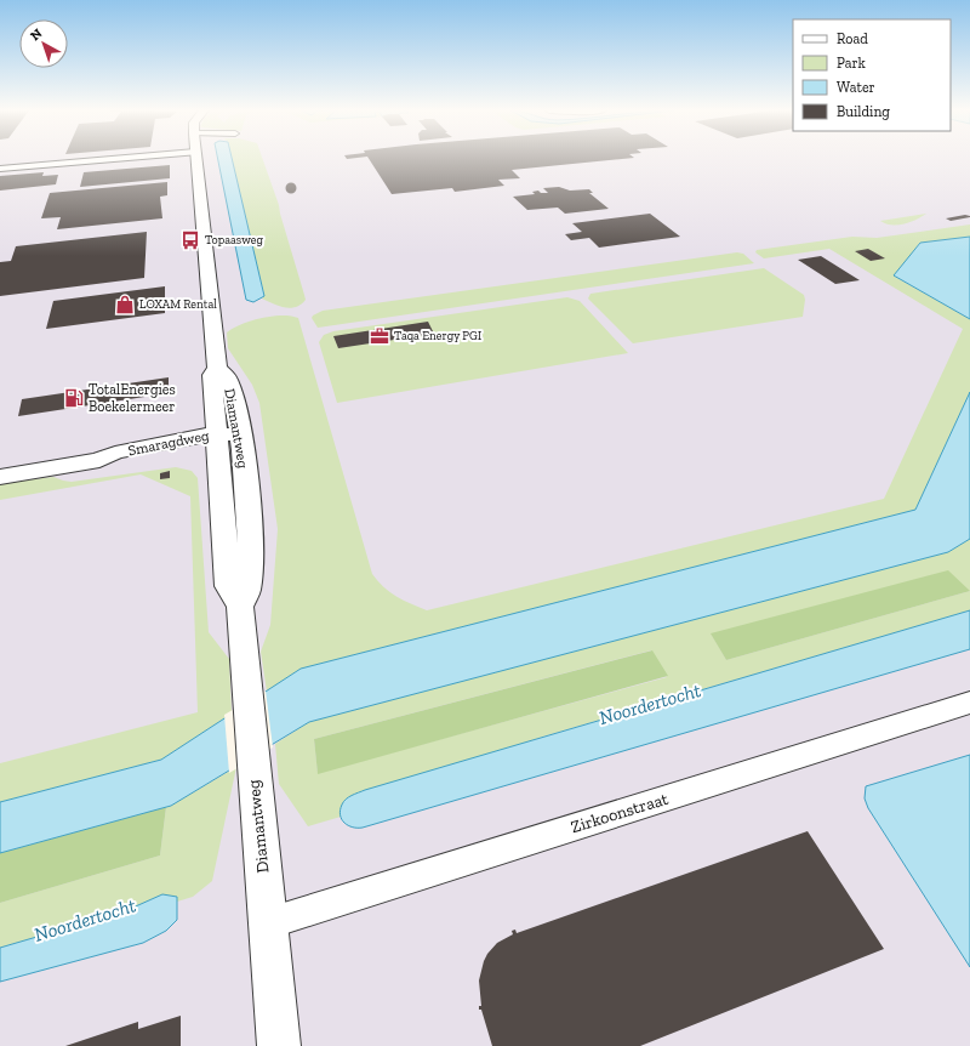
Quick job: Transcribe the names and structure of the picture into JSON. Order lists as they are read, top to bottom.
{
  "streets": {
    "street": ["Diamantweg", "Smaragdweg", "Zirkoonstraat"]
  },
  "crossings": [
    ["Diamantweg", "Smaragdweg"],
    ["Diamantweg", "Zirkoonstraat"]
  ],
  "water": ["Noordertocht"],
  "places": {
    "bus stop": ["Topaasweg"],
    "shop": ["LOXAM Rental"],
    "office": ["Taqa Energy PGI"],
    "fuel station": ["TotalEnergies Boekelermeer"]
  },
  "legend": [
    "Road",
    "Park",
    "Water",
    "Building"
  ],
  "north": "top left"
}
